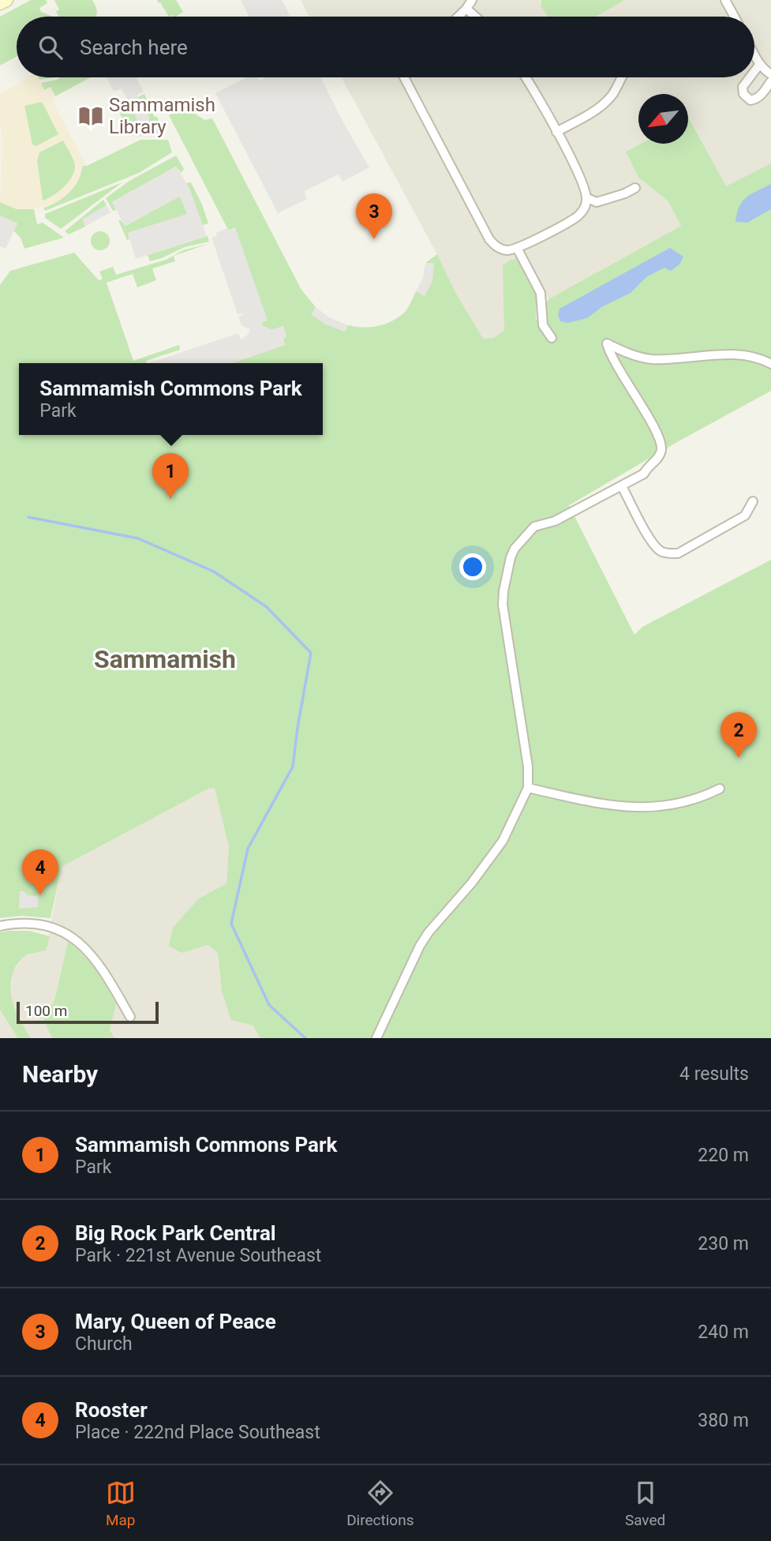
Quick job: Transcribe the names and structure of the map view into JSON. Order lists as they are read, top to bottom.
{
  "districts": ["Sammamish"],
  "places": {
    "library": ["Sammamish Library"]
  },
  "scale_bar": "100 m",
  "north": "bottom left",
  "page": {
    "search": "Search here",
    "pins": [
      "3",
      "1",
      "2",
      "4"
    ],
    "popup": ["Sammamish Commons Park", "Park"],
    "scale": "100 m",
    "heading": ["Nearby", "4 results"],
    "list": [
      {
        "mark": "1",
        "name": "Sammamish Commons Park",
        "note": "Park",
        "value": "220 m"
      },
      {
        "mark": "2",
        "name": "Big Rock Park Central",
        "note": "Park · 221st Avenue Southeast",
        "value": "230 m"
      },
      {
        "mark": "3",
        "name": "Mary, Queen of Peace",
        "note": "Church",
        "value": "240 m"
      },
      {
        "mark": "4",
        "name": "Rooster",
        "note": "Place · 222nd Place Southeast",
        "value": "380 m"
      }
    ],
    "nav": ["Map", "Directions", "Saved"]
  }
}
